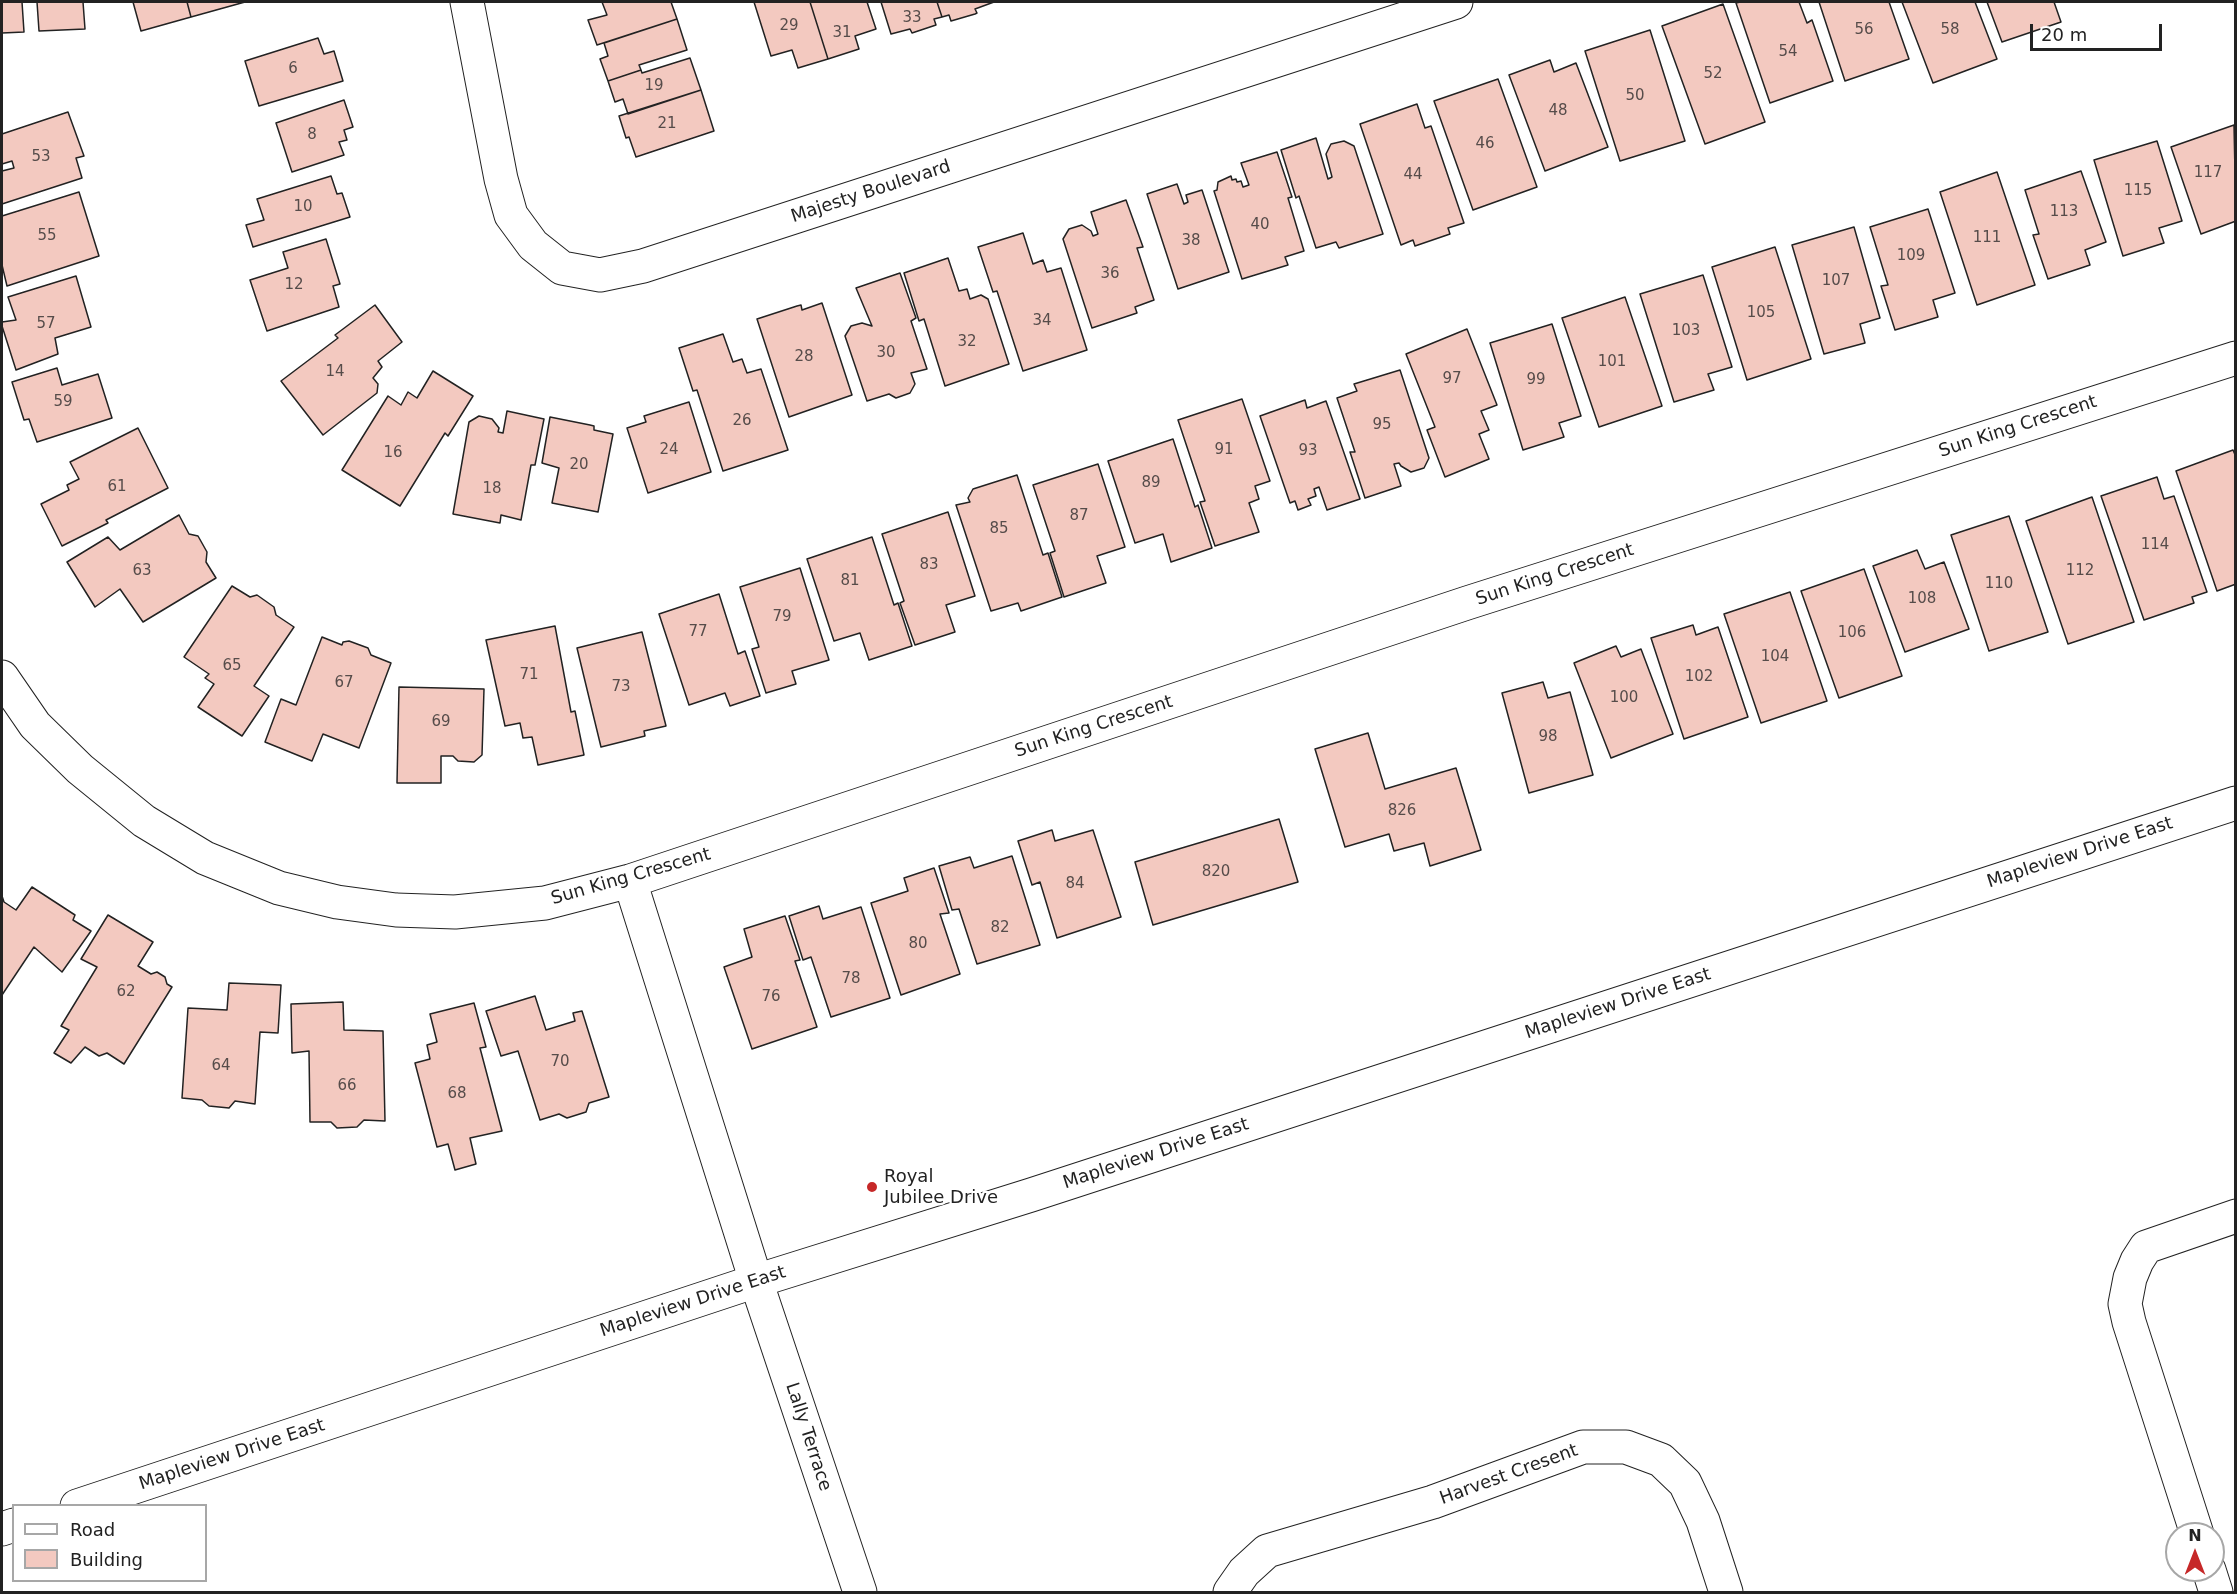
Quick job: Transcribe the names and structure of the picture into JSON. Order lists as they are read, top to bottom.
{
  "streets": {
    "street": [
      "Majesty Boulevard",
      "Sun King Crescent",
      "Mapleview Drive East",
      "Lally Terrace",
      "Harvest Cresent"
    ]
  },
  "crossings": [
    ["Mapleview Drive East", "Lally Terrace"]
  ],
  "places": ["Royal Jubilee Drive"],
  "house_numbers": [
    "33",
    "29",
    "56",
    "58",
    "31",
    "54",
    "6",
    "52",
    "19",
    "50",
    "48",
    "21",
    "8",
    "46",
    "53",
    "117",
    "44",
    "115",
    "10",
    "113",
    "40",
    "55",
    "111",
    "38",
    "109",
    "36",
    "107",
    "12",
    "105",
    "34",
    "57",
    "103",
    "32",
    "30",
    "28",
    "101",
    "14",
    "97",
    "99",
    "59",
    "26",
    "95",
    "24",
    "91",
    "93",
    "16",
    "20",
    "89",
    "61",
    "18",
    "87",
    "85",
    "114",
    "83",
    "63",
    "112",
    "81",
    "110",
    "108",
    "79",
    "77",
    "106",
    "104",
    "65",
    "71",
    "102",
    "67",
    "73",
    "100",
    "69",
    "98",
    "826",
    "820",
    "84",
    "82",
    "80",
    "78",
    "62",
    "76",
    "70",
    "64",
    "66",
    "68"
  ],
  "legend": ["Road", "Building"],
  "scale_bar": "20 m",
  "north": "top"
}
